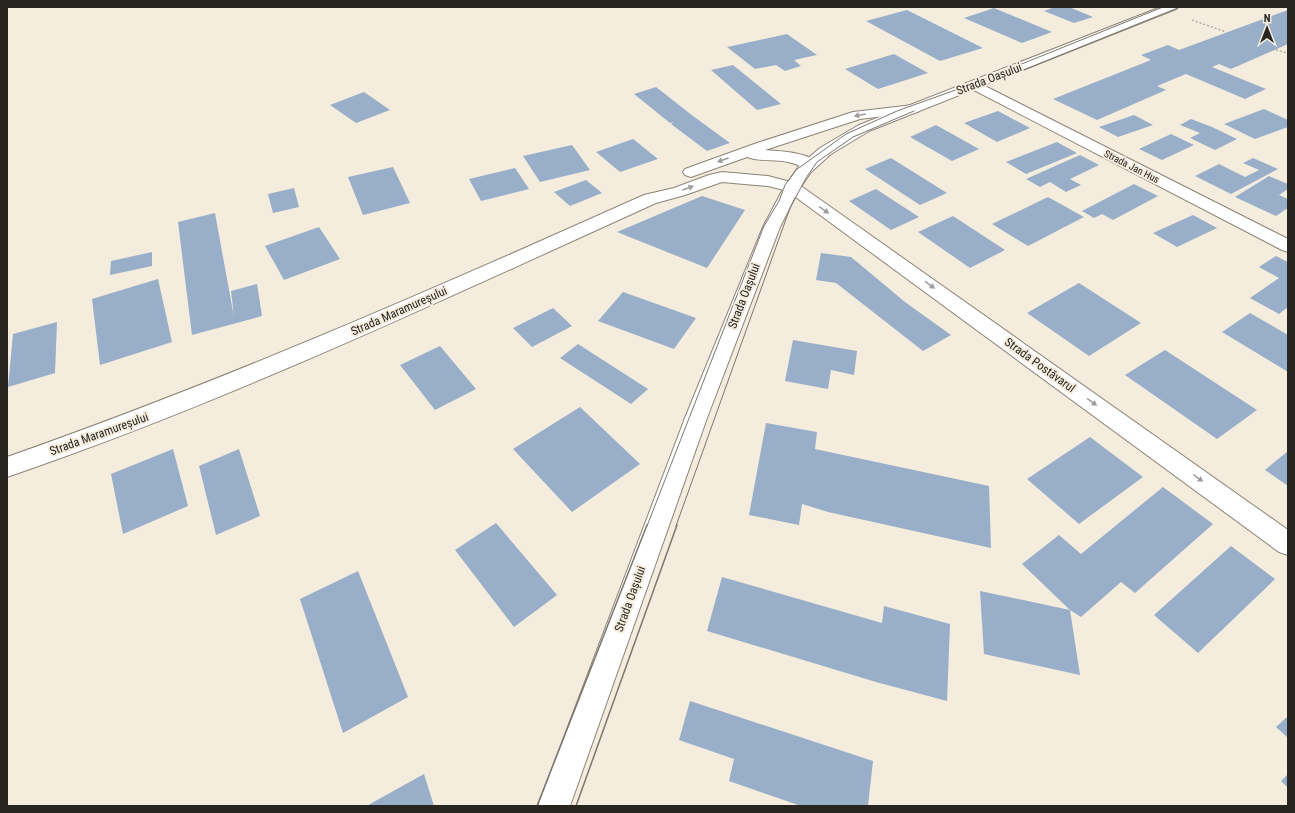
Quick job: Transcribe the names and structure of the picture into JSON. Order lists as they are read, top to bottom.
{
  "streets": {
    "main road": [
      "Strada Oașului",
      "Strada Jan Hus",
      "Strada Maramureșului",
      "Strada Postăvarul"
    ]
  },
  "crossings": [
    ["Strada Oașului", "Strada Jan Hus"],
    ["Strada Oașului", "Strada Maramureșului"],
    ["Strada Oașului", "Strada Postăvarul"],
    ["Strada Maramureșului", "Strada Postăvarul"]
  ],
  "one_way": ["Strada Postăvarul"],
  "north": "top"
}
